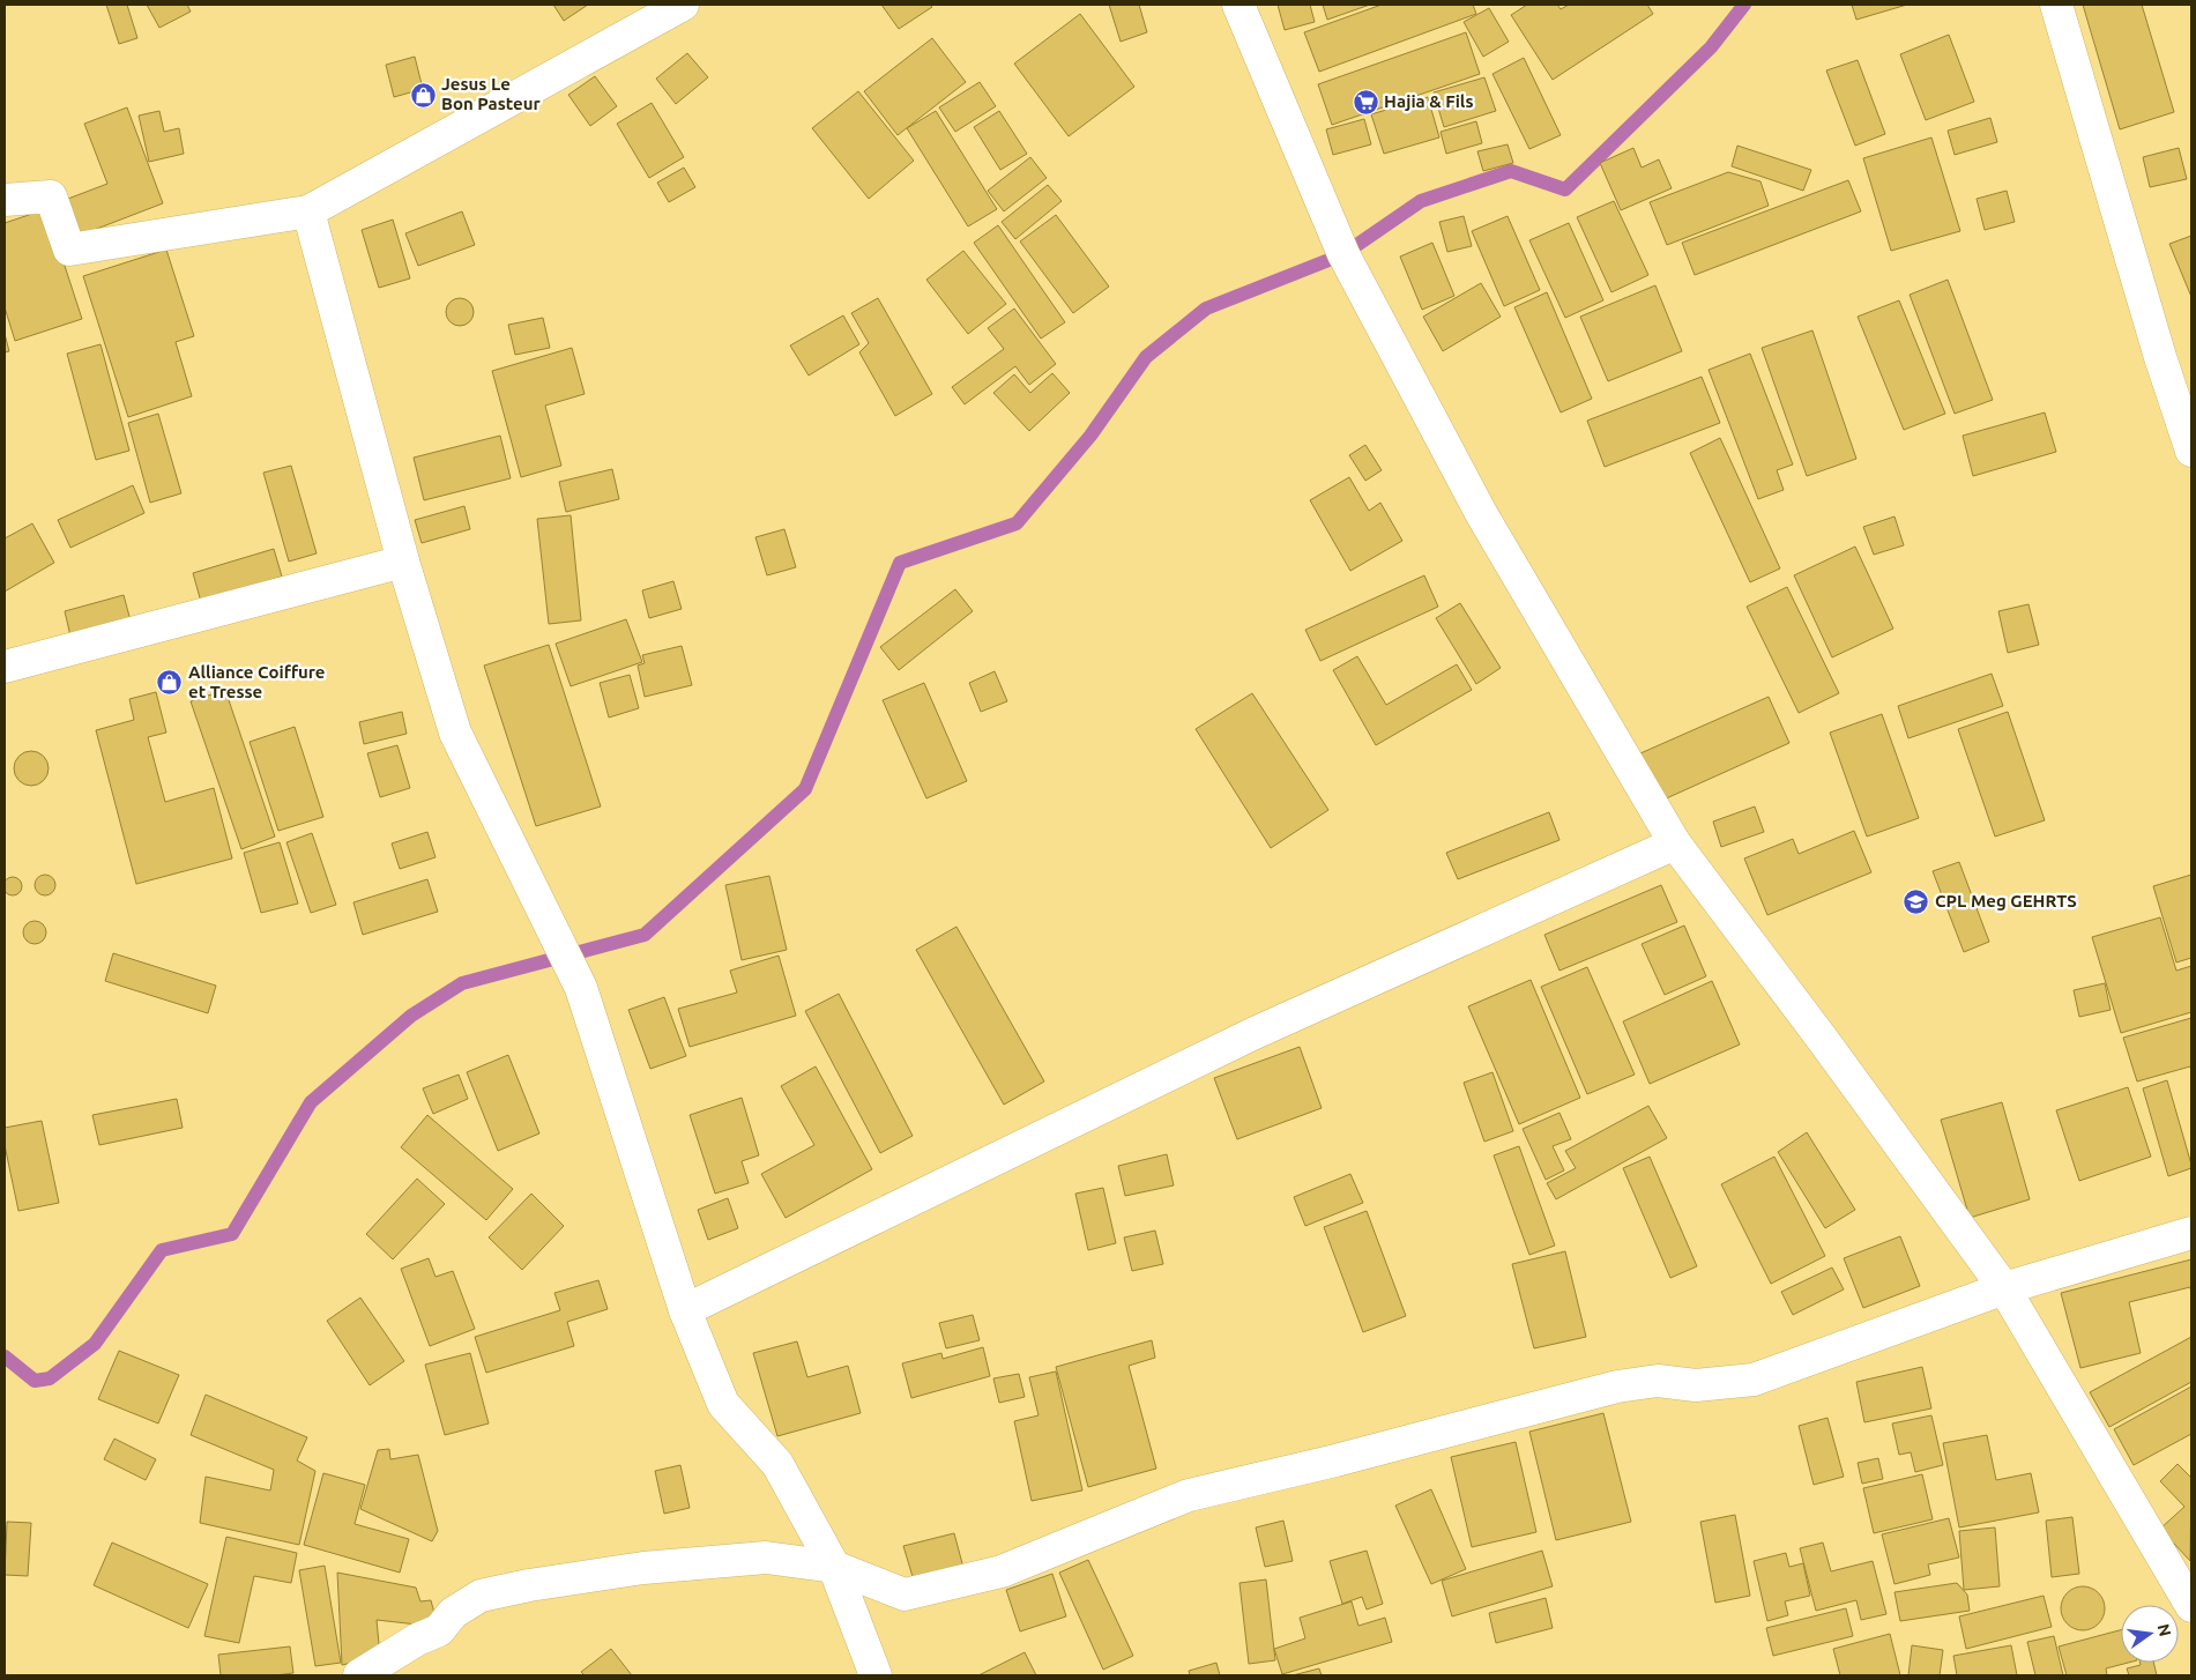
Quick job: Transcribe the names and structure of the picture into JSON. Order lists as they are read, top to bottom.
{
  "places": {
    "shop": ["Jesus Le Bon Pasteur", "Alliance Coiffure et Tresse"],
    "supermarket": ["Hajia & Fils"],
    "school or university": ["CPL Meg GEHRTS"]
  },
  "north": "right"
}
